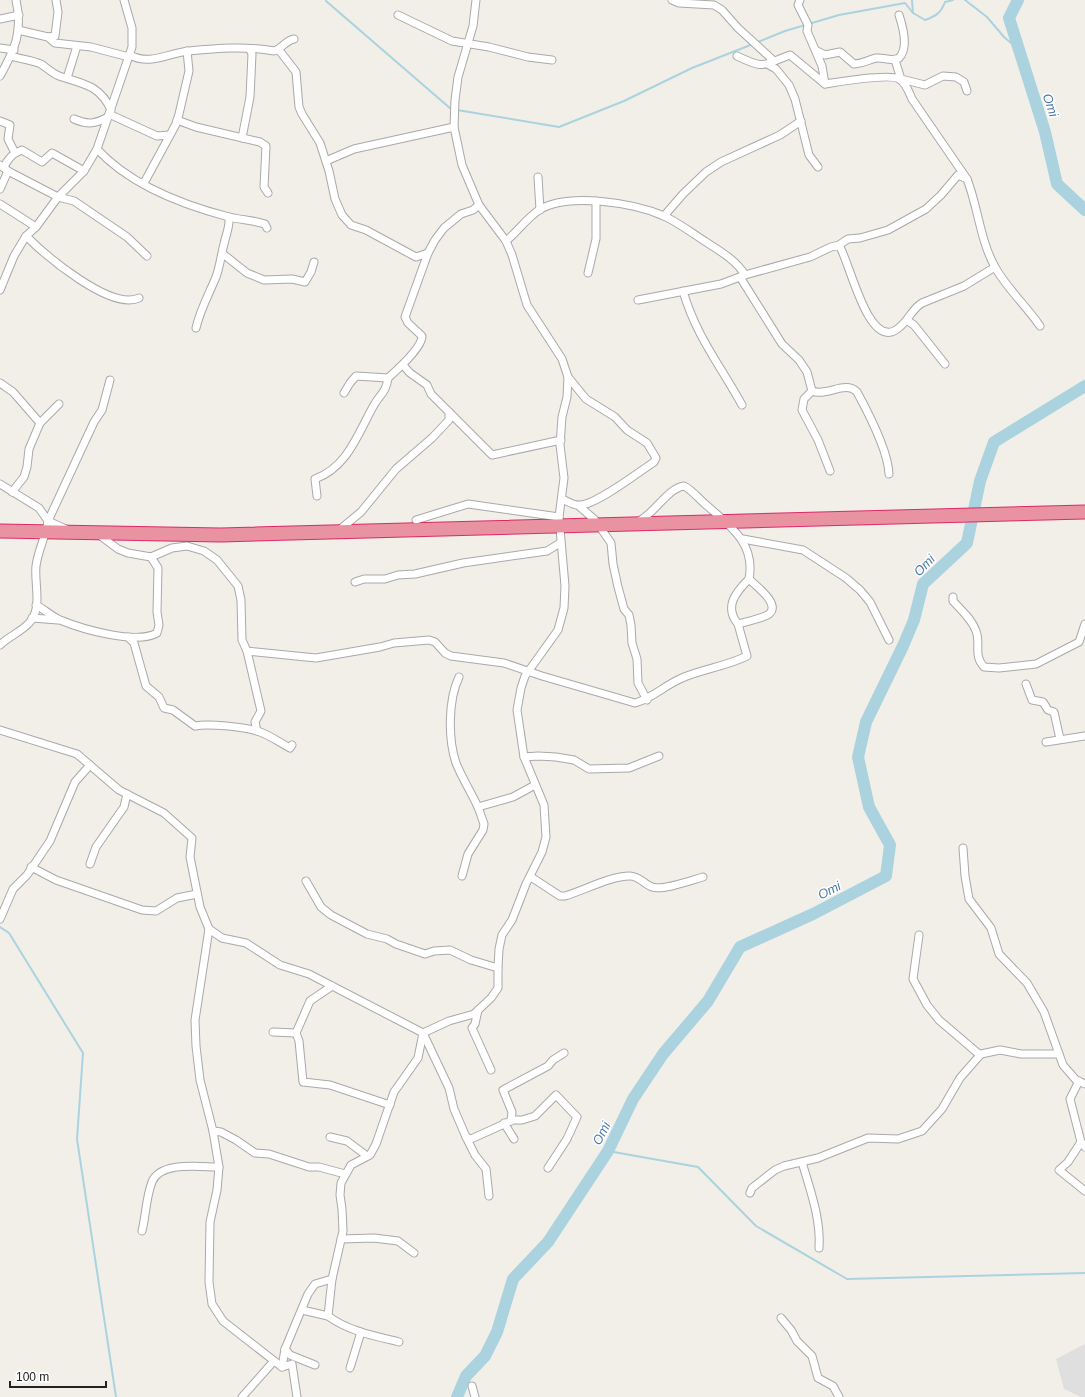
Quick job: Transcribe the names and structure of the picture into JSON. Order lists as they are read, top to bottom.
{
  "water": ["Omi"],
  "scale_bar": "100 m"
}
